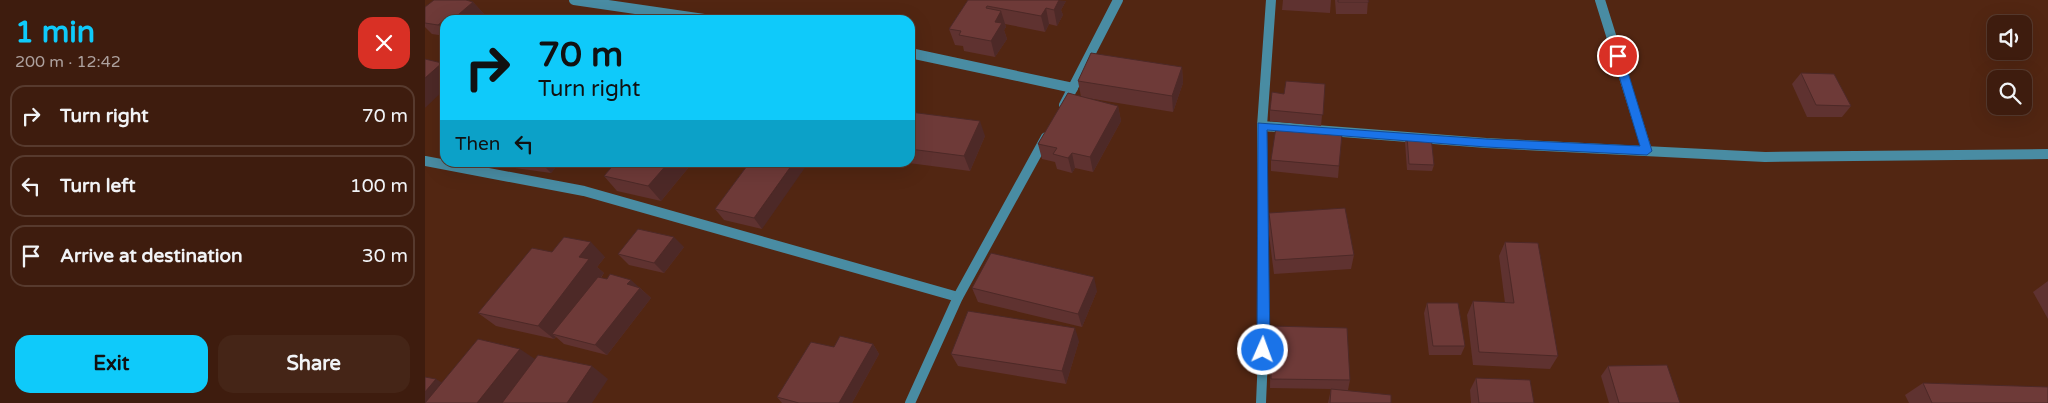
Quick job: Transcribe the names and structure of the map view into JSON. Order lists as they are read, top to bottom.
{
  "page": {
    "heading": ["1 min", "200 m · 12:42"],
    "turn": ["70 m", "Turn right"],
    "list": [
      {
        "name": "Turn right",
        "value": "70 m"
      },
      {
        "name": "Turn left",
        "value": "100 m"
      },
      {
        "name": "Arrive at destination",
        "value": "30 m"
      }
    ],
    "then": "Then",
    "buttons": ["Exit", "Share"]
  }
}
